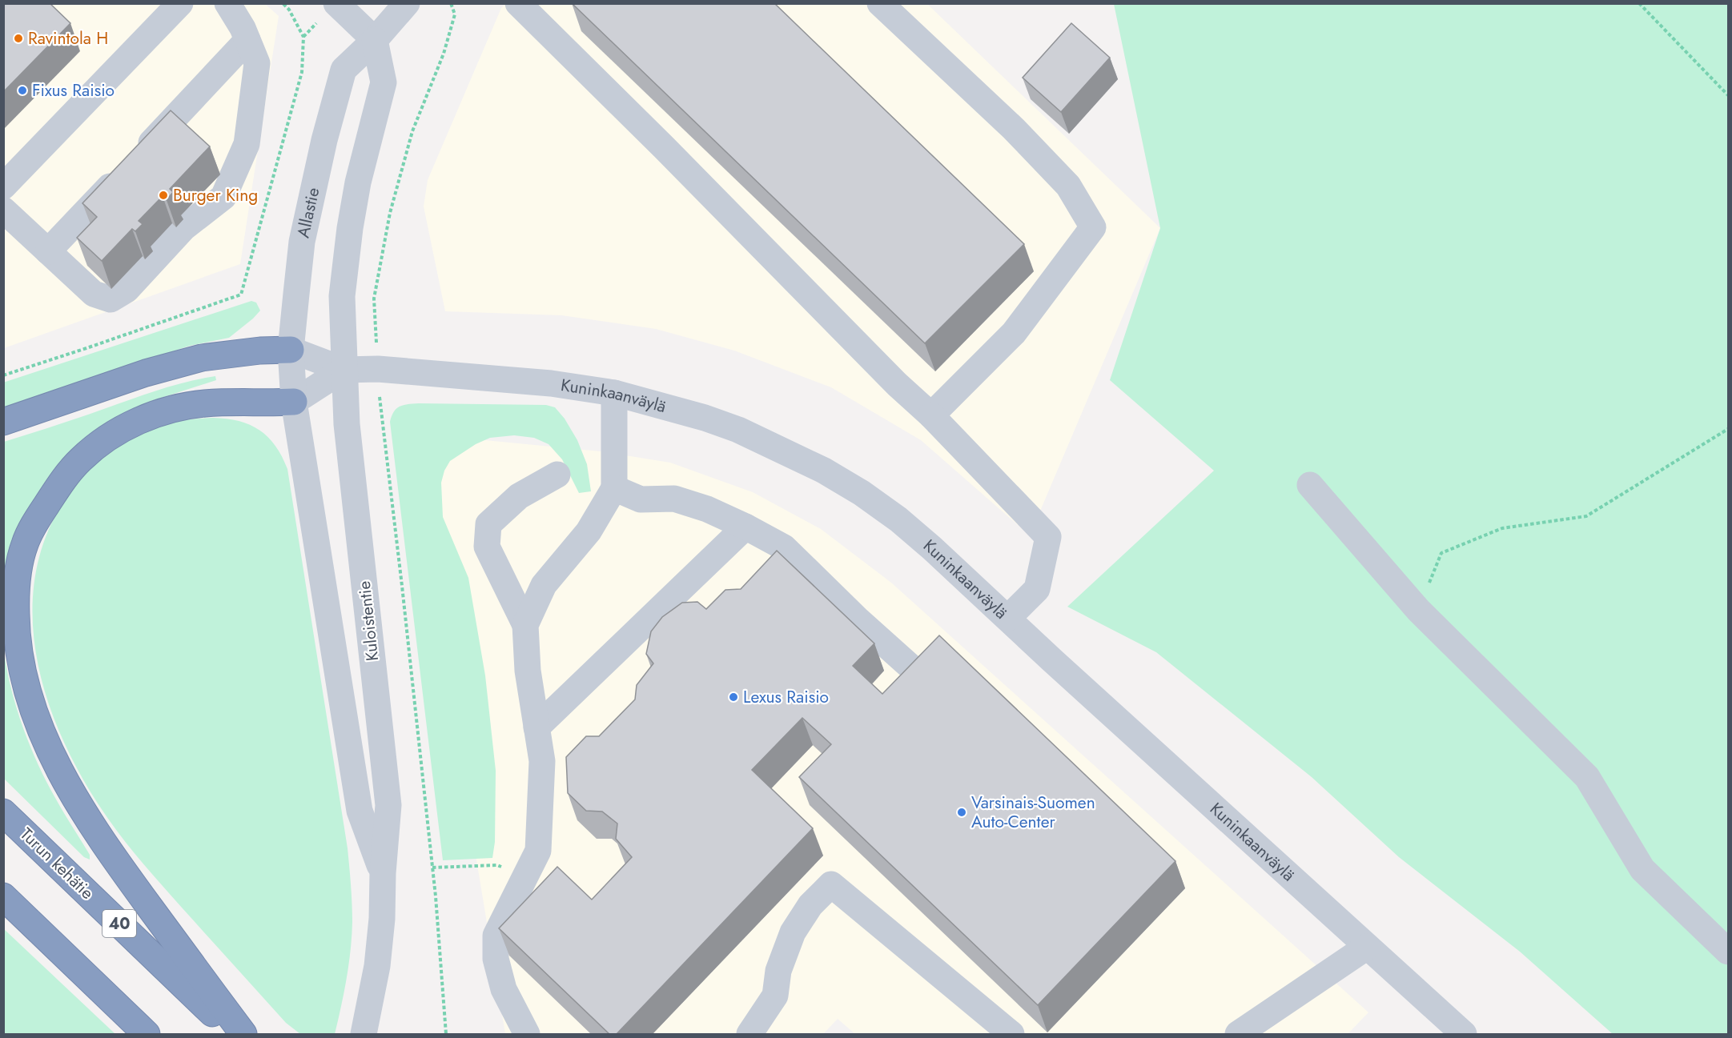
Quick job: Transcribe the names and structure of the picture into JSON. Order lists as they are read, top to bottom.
{
  "streets": {
    "highway": ["Turun kehätie", "40"],
    "street": ["Allastie", "Kuninkaanväylä", "Kuloistentie"]
  },
  "crossings": [
    ["Allastie", "Kuloistentie"],
    ["Kuninkaanväylä", "Kuloistentie"]
  ],
  "places": [
    "Ravintola H",
    "Fixus Raisio",
    "Burger King",
    "Lexus Raisio",
    "Varsinais-Suomen Auto-Center"
  ]
}
